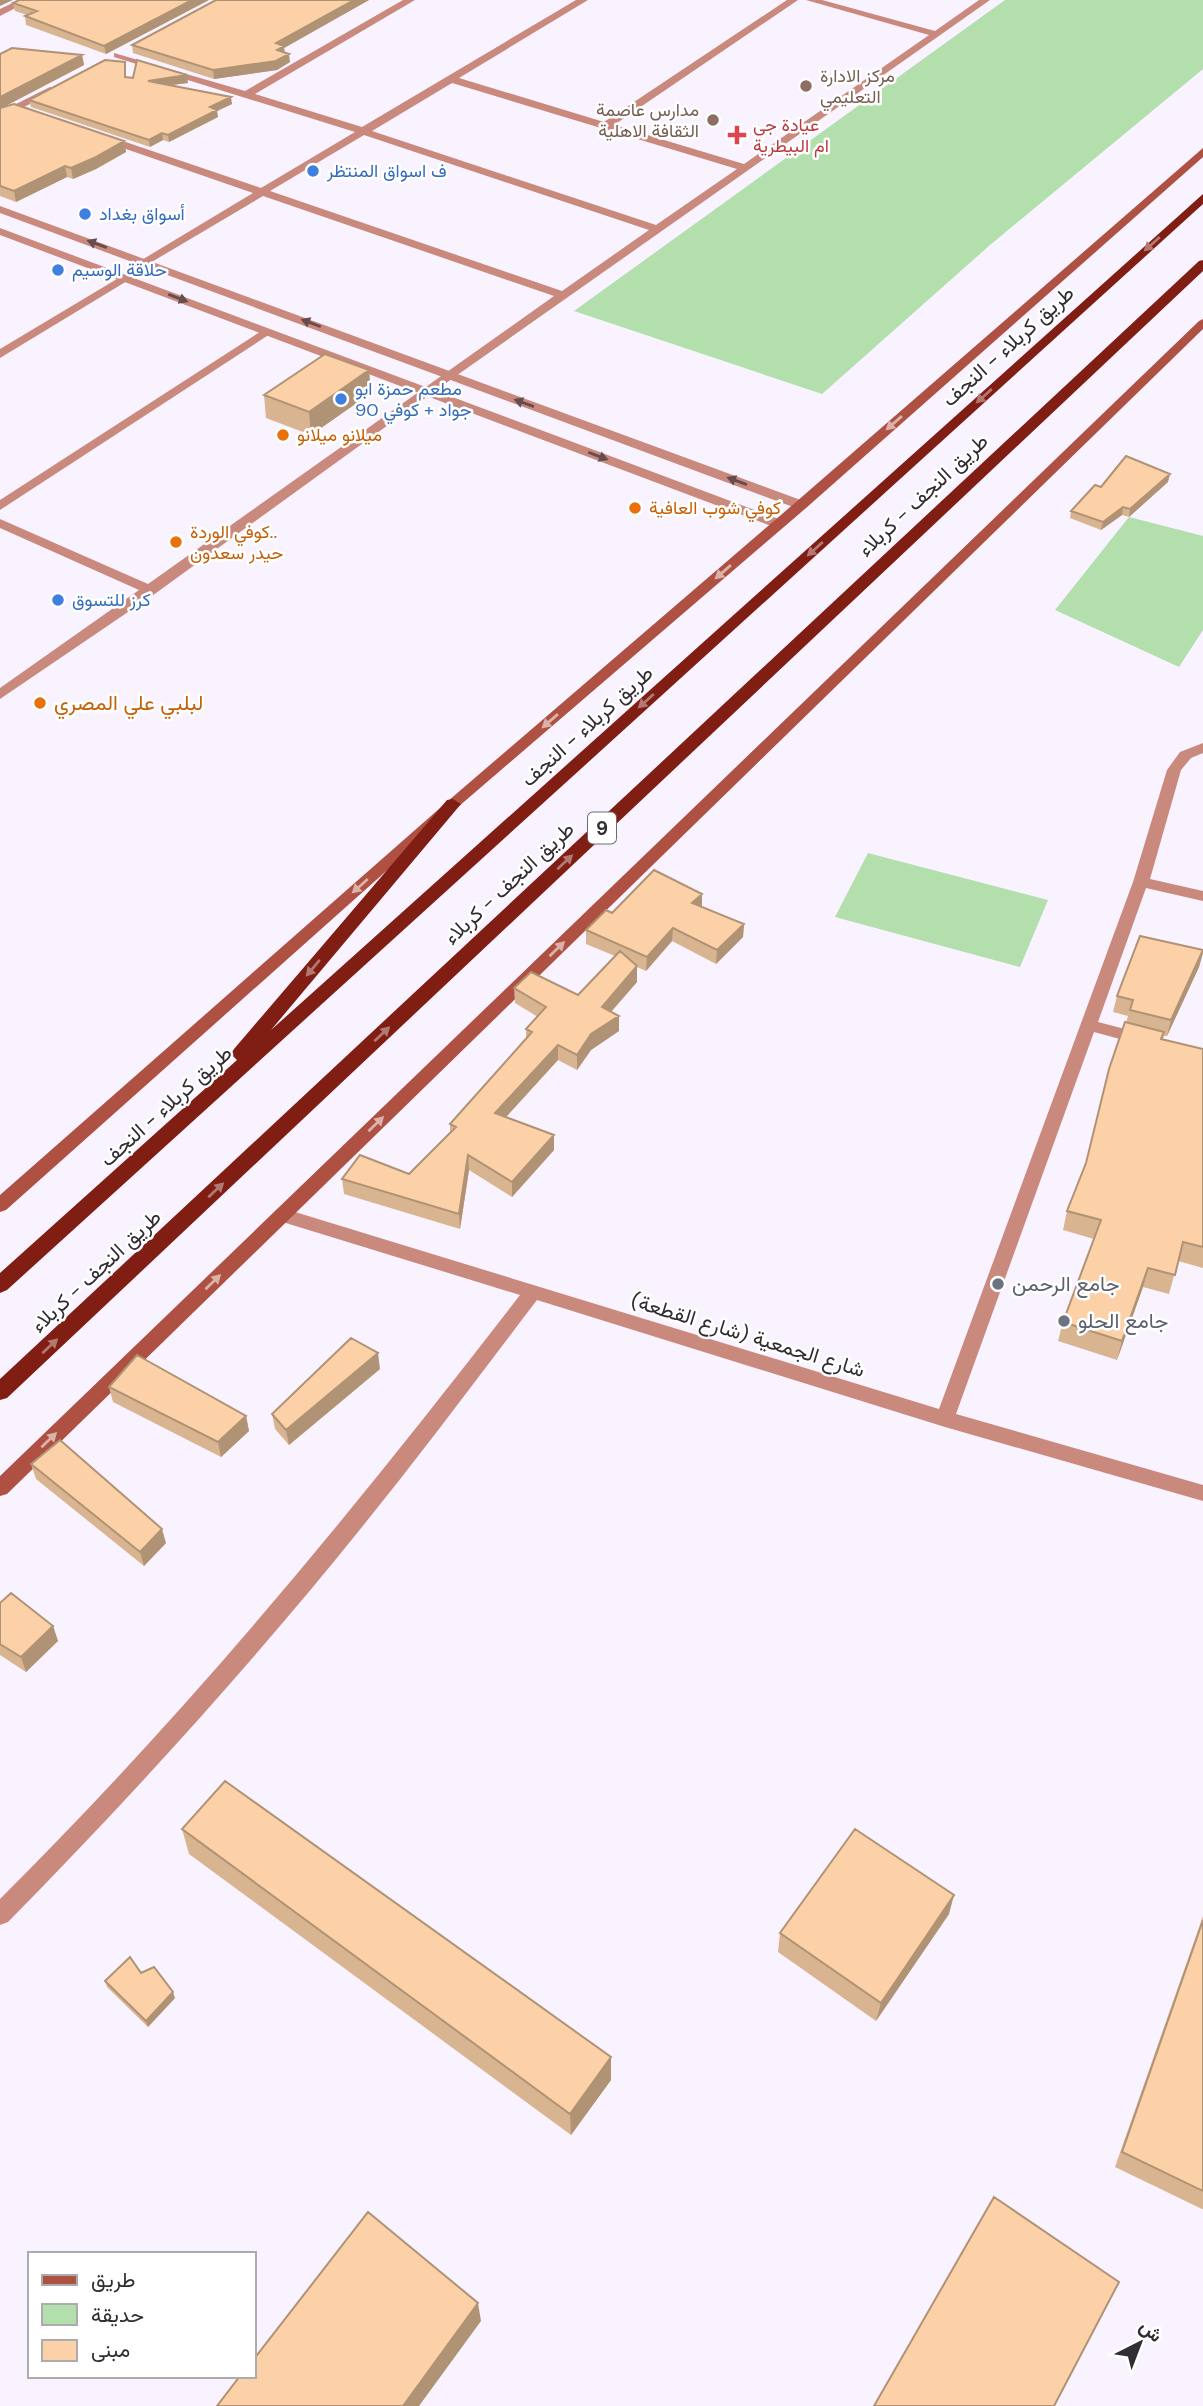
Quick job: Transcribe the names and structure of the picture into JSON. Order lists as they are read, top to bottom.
{
  "streets": {
    "highway": ["طريق کربلاء - النجف", "طريق النجف - کربلاء", "9"],
    "street": ["شارع الجمعية (شارع القطعة)"]
  },
  "one_way": ["طريق کربلاء - النجف", "طريق النجف - کربلاء"],
  "places": {
    "other": [
      "مركز الادارة التعليمي",
      "مدارس عاصمة الثقافة الاهلية",
      "ف اسواق المنتظر",
      "أسواق بغداد",
      "حلاقة الوسيم",
      "مطعم حمزة ابو جواد + كوفي 90",
      "ميلانو ميلانو",
      "كوفي شوب العافية",
      "كوفي الوردة.. حيدر سعدون",
      "كرز للتسوق",
      "لبلبي علي المصري",
      "جامع الرحمن",
      "جامع الحلو"
    ],
    "health": ["عيادة جي ام البيطرية"]
  },
  "legend": ["طريق", "حديقة", "مبنى"],
  "north": "top right"
}
